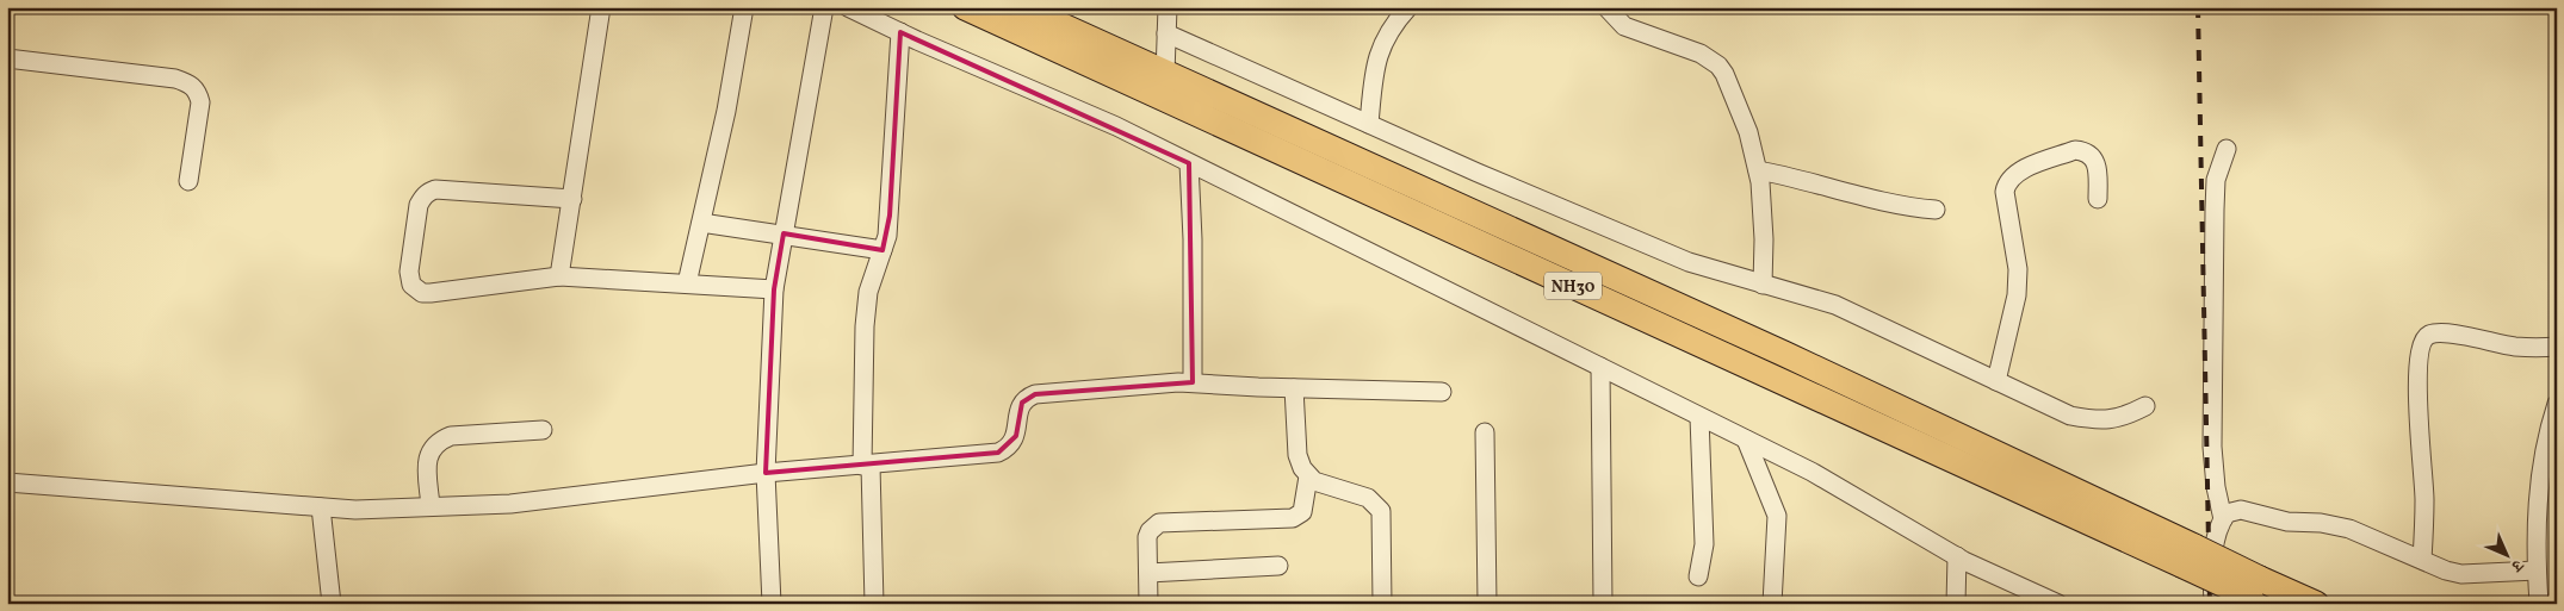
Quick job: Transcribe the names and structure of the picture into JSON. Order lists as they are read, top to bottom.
{
  "streets": {
    "highway": ["NH30"]
  },
  "north": "bottom right"
}
